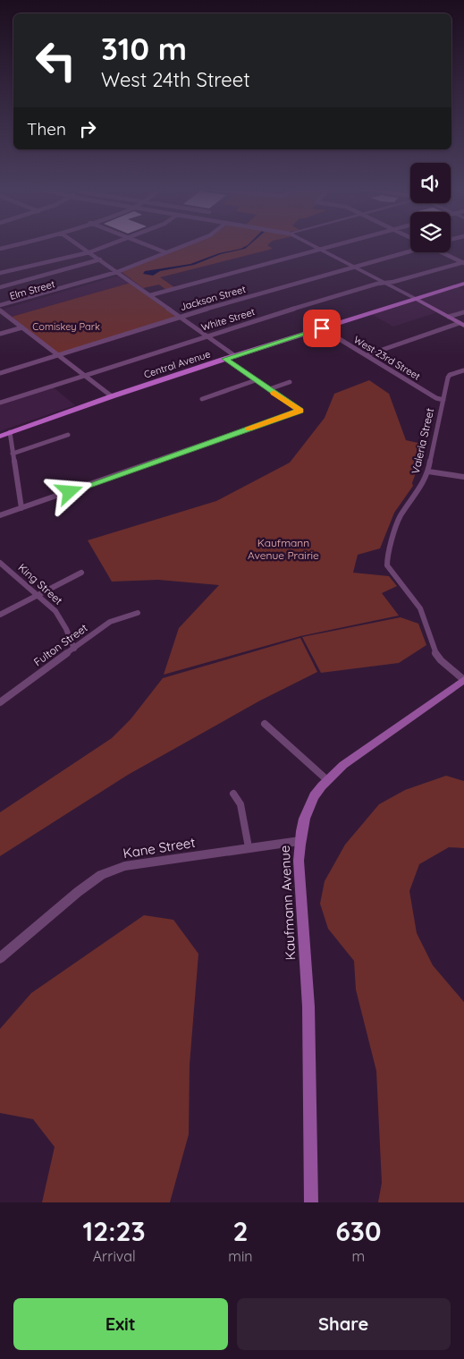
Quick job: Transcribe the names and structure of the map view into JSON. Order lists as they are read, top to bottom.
{
  "streets": {
    "main road": ["Central Avenue", "Kaufmann Avenue"],
    "street": [
      "Elm Street",
      "Jackson Street",
      "White Street",
      "West 23rd Street",
      "Valeria Street",
      "King Street",
      "Fulton Street",
      "Kane Street"
    ]
  },
  "crossings": [
    ["West 23rd Street", "Central Avenue"],
    ["West 23rd Street", "Valeria Street"],
    ["Valeria Street", "Kaufmann Avenue"],
    ["King Street", "Fulton Street"],
    ["Kane Street", "Kaufmann Avenue"]
  ],
  "parks": ["Comiskey Park", "Kaufmann Avenue Prairie"],
  "page": {
    "turn": ["310 m", "West 24th Street"],
    "then": "Then",
    "eta": [
      "12:23",
      "Arrival",
      "2",
      "min",
      "630",
      "m"
    ],
    "buttons": ["Exit", "Share"]
  }
}
